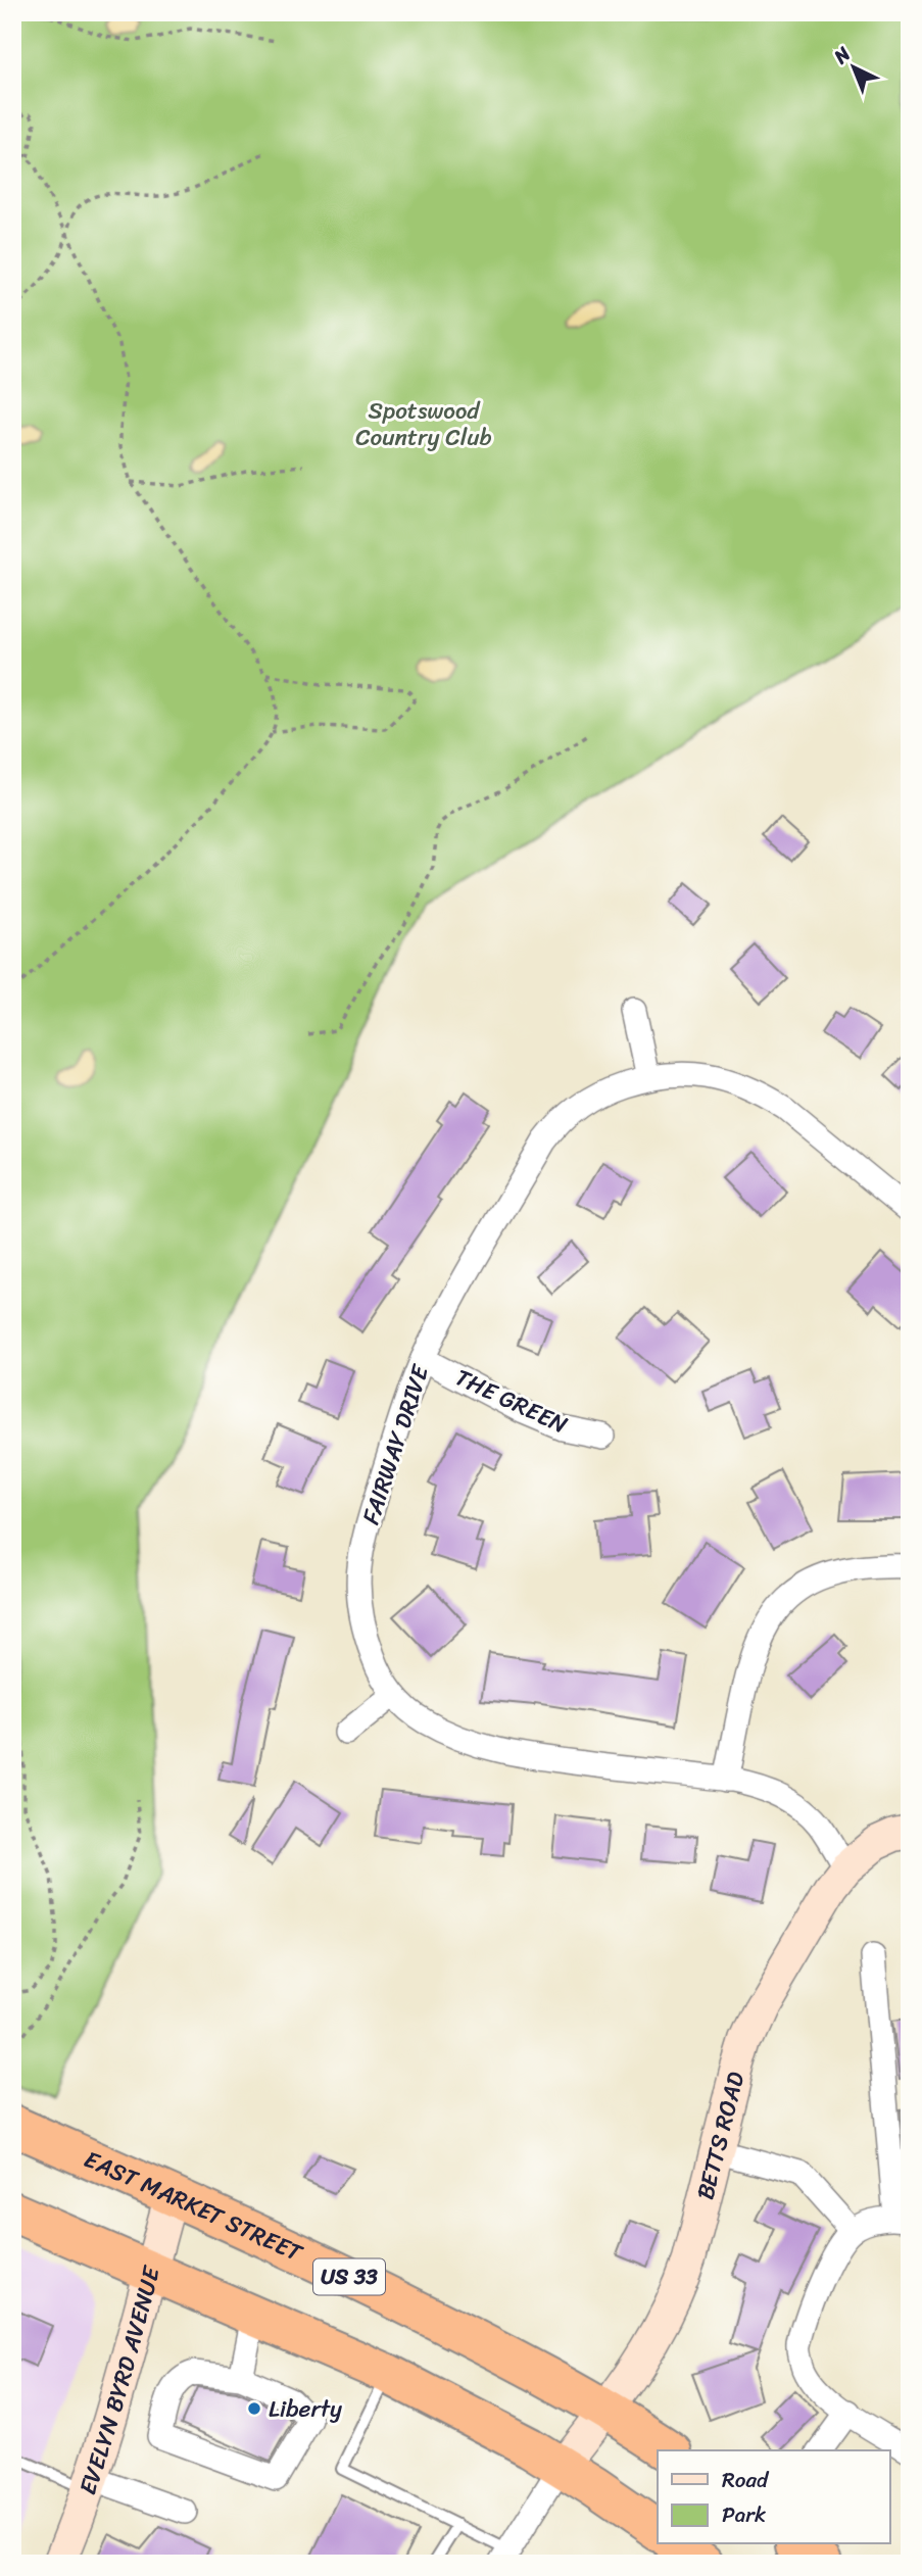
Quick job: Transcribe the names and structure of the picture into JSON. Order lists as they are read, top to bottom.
{
  "streets": {
    "highway": ["EAST MARKET STREET", "US 33"],
    "street": [
      "THE GREEN",
      "FAIRWAY DRIVE",
      "BETTS ROAD",
      "EVELYN BYRD AVENUE"
    ]
  },
  "crossings": [
    ["THE GREEN", "FAIRWAY DRIVE"],
    ["FAIRWAY DRIVE", "BETTS ROAD"],
    ["BETTS ROAD", "EAST MARKET STREET"],
    ["EAST MARKET STREET", "EVELYN BYRD AVENUE"]
  ],
  "parks": ["Spotswood Country Club"],
  "places": ["Liberty"],
  "legend": ["Road", "Park"],
  "north": "top left"
}
